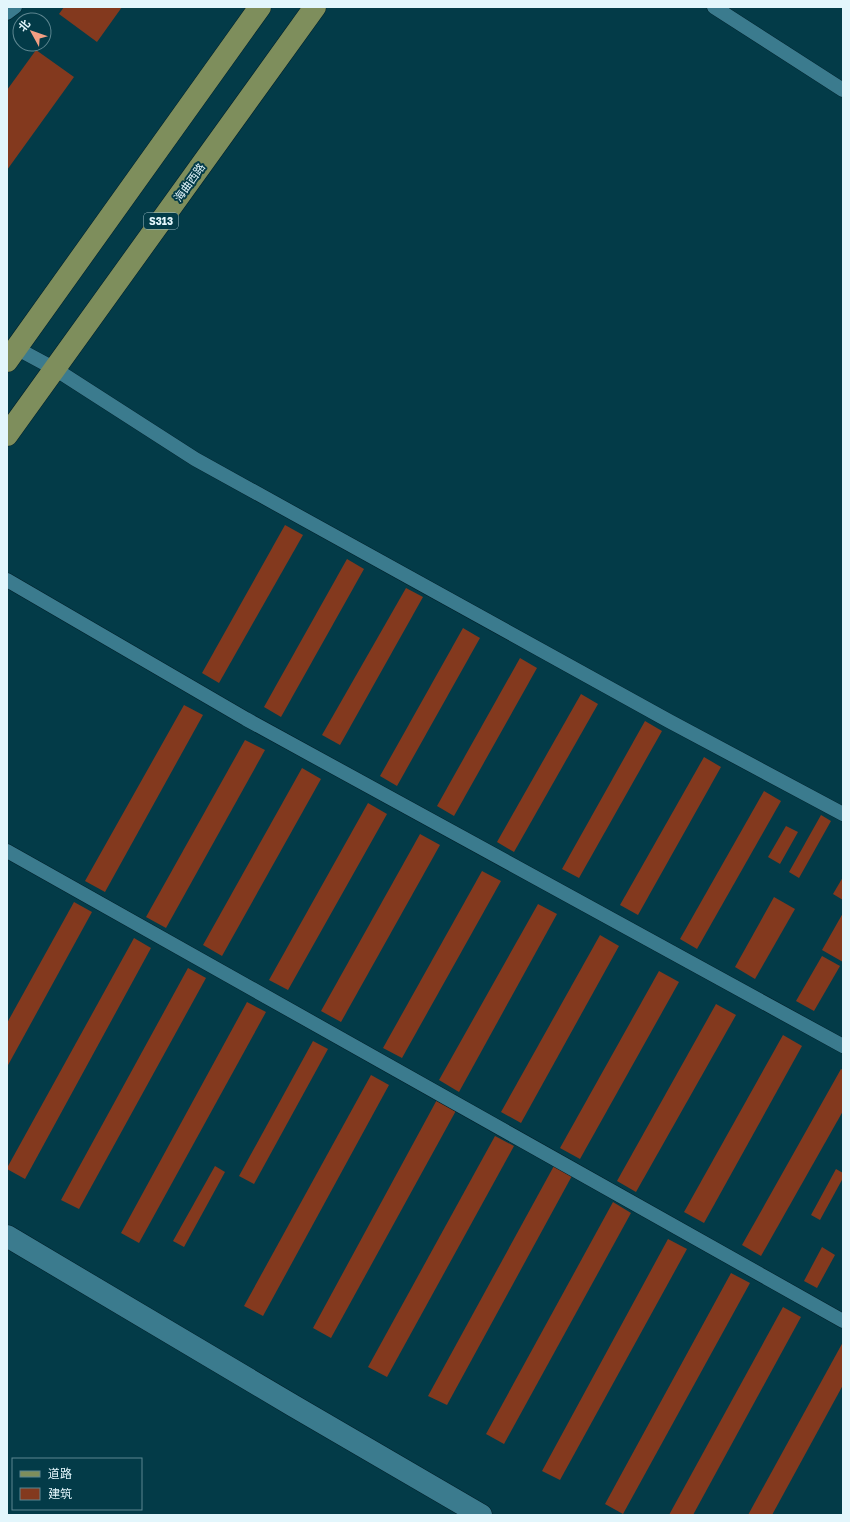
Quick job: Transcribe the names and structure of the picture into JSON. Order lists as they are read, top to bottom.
{
  "streets": {
    "main road": ["海曲西路", "S313"]
  },
  "legend": ["道路", "建筑"],
  "north": "top left"
}
